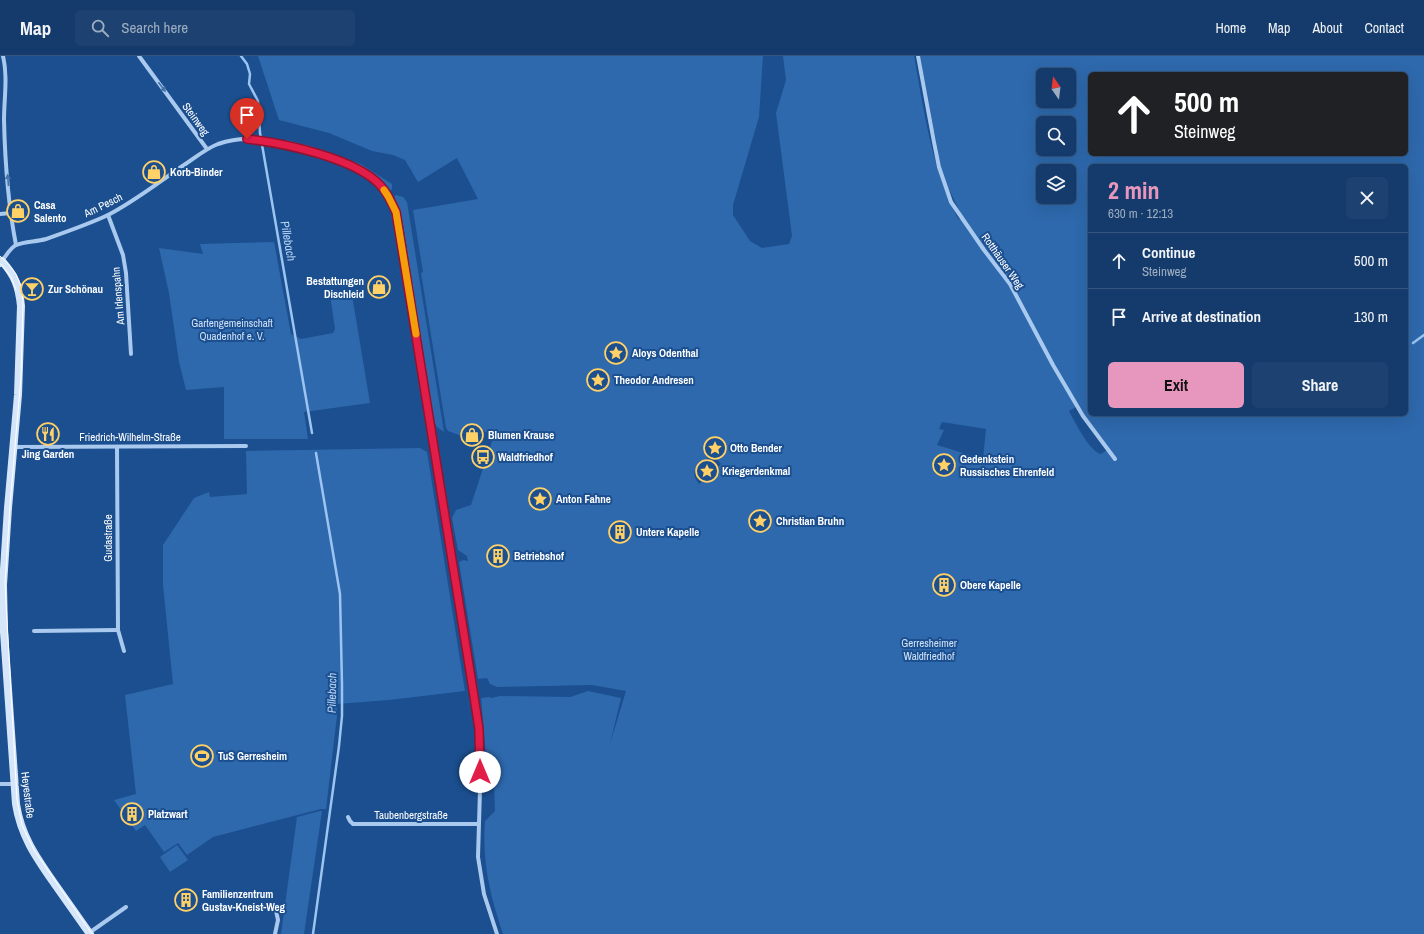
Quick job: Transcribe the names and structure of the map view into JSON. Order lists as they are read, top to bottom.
{
  "streets": {
    "street": [
      "Steinweg",
      "Am Pesch",
      "Rotthäuser Weg",
      "Am Irlenspahn",
      "Friedrich-Wilhelm-Straße",
      "Gudastraße",
      "Heyestraße",
      "Taubenbergstraße"
    ]
  },
  "crossings": [
    ["Steinweg", "Am Pesch"],
    ["Steinweg", "Taubenbergstraße"],
    ["Am Pesch", "Am Irlenspahn"],
    ["Friedrich-Wilhelm-Straße", "Gudastraße"],
    ["Friedrich-Wilhelm-Straße", "Heyestraße"]
  ],
  "water": ["Pillebach"],
  "parks": ["Gartengemeinschaft Quadenhof e. V.", "Gerresheimer Waldfriedhof"],
  "places": {
    "shop": [
      "Korb-Binder",
      "Casa Salento",
      "Bestattungen Dischleid",
      "Blumen Krause"
    ],
    "bar": ["Zur Schönau"],
    "place": [
      "Aloys Odenthal",
      "Theodor Andresen",
      "Otto Bender",
      "Gedenkstein Russisches Ehrenfeld",
      "Kriegerdenkmal",
      "Anton Fahne",
      "Christian Bruhn"
    ],
    "restaurant": ["Jing Garden"],
    "bus stop": ["Waldfriedhof"],
    "building": [
      "Untere Kapelle",
      "Betriebshof",
      "Obere Kapelle",
      "Platzwart",
      "Familienzentrum Gustav-Kneist-Weg"
    ],
    "sports": ["TuS Gerresheim"]
  },
  "north": "top",
  "page": {
    "header": "Map",
    "search": "Search here",
    "nav": [
      "Home",
      "Map",
      "About",
      "Contact"
    ],
    "turn": ["500 m", "Steinweg"],
    "heading": ["2 min", "630 m · 12:13"],
    "list": [
      {
        "name": "Continue",
        "note": "Steinweg",
        "value": "500 m"
      },
      {
        "name": "Arrive at destination",
        "value": "130 m"
      }
    ],
    "buttons": ["Exit", "Share"]
  }
}
